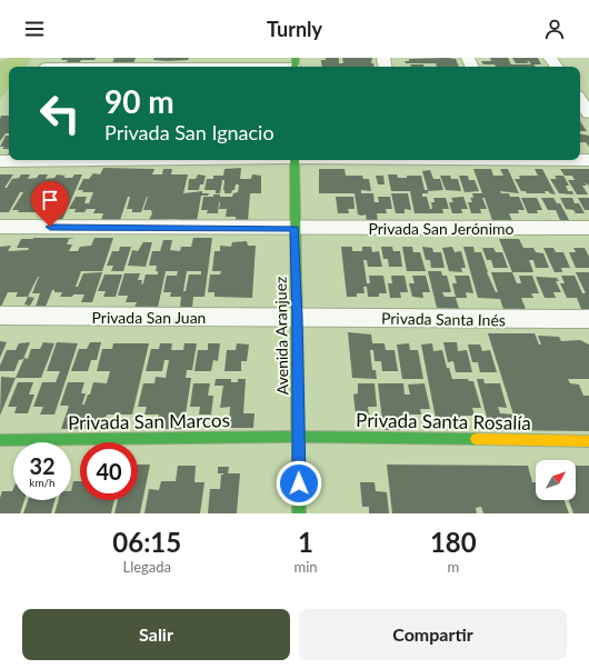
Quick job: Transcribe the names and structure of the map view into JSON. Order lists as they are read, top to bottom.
{
  "streets": {
    "street": [
      "Privada San Jerónimo",
      "Privada San Juan",
      "Privada Santa Inés",
      "Avenida Aranjuez",
      "Privada San Marcos",
      "Privada Santa Rosalía"
    ]
  },
  "crossings": [
    ["Privada San Jerónimo", "Avenida Aranjuez"],
    ["Privada San Juan", "Privada Santa Inés"],
    ["Privada San Juan", "Avenida Aranjuez"],
    ["Privada Santa Inés", "Avenida Aranjuez"],
    ["Avenida Aranjuez", "Privada San Marcos"],
    ["Avenida Aranjuez", "Privada Santa Rosalía"],
    ["Privada San Marcos", "Privada Santa Rosalía"]
  ],
  "north": "top right",
  "page": {
    "header": "Turnly",
    "turn": ["90 m", "Privada San Ignacio"],
    "speed": "32 km/h",
    "limit": "40",
    "eta": [
      "06:15",
      "Llegada",
      "1",
      "min",
      "180",
      "m"
    ],
    "buttons": ["Salir", "Compartir"]
  }
}
